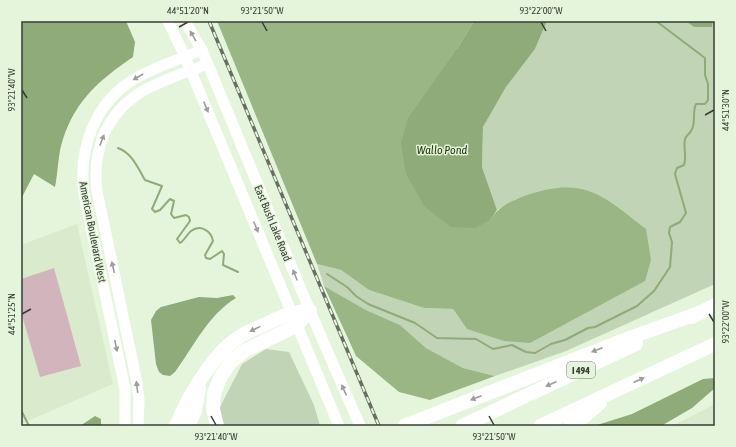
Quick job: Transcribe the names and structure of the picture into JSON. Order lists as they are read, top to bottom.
{
  "streets": {
    "highway": ["I 494"],
    "street": ["East Bush Lake Road", "American Boulevard West"]
  },
  "crossings": [
    ["East Bush Lake Road", "American Boulevard West"]
  ],
  "water": ["Wallo Pond"],
  "coordinates": [
    "44°51'20\"N",
    "93°21'50\"W",
    "93°22'00\"W",
    "93°21'40\"W",
    "44°51'30\"N",
    "44°51'25\"N"
  ]
}
